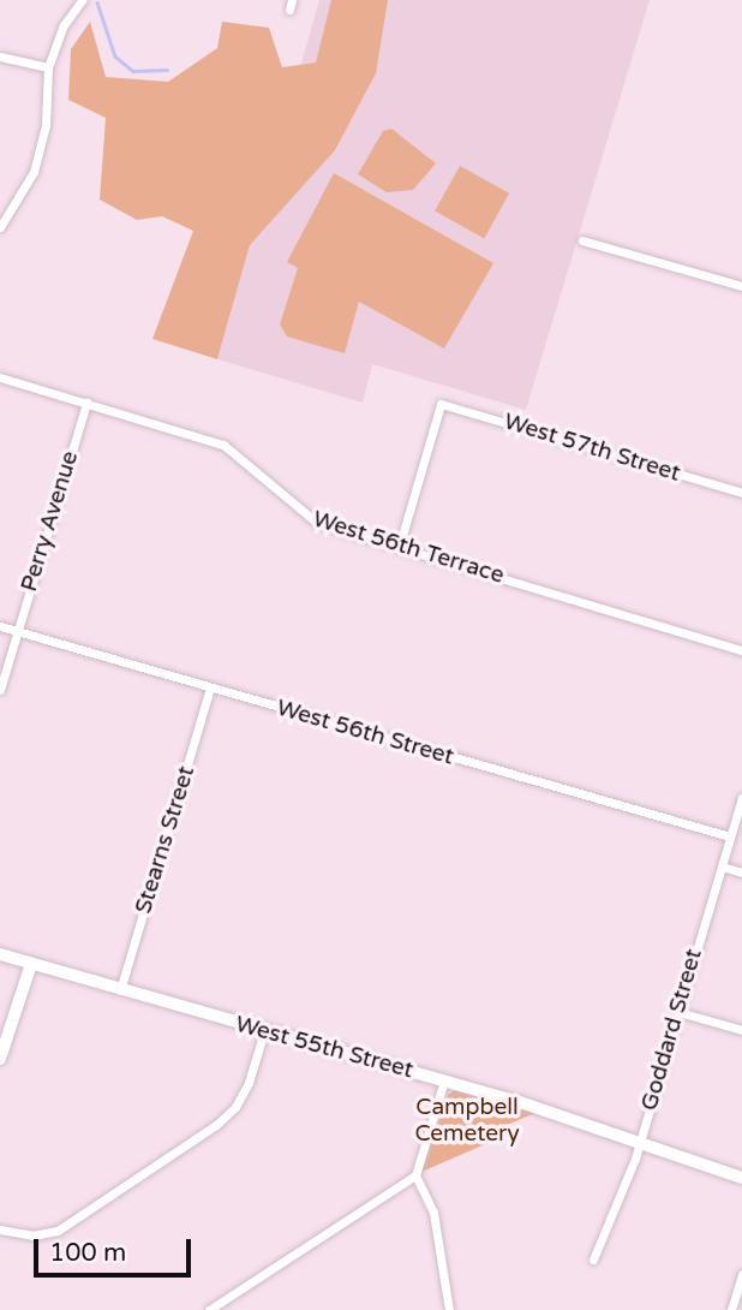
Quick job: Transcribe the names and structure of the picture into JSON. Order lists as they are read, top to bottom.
{
  "streets": {
    "street": [
      "West 57th Street",
      "Perry Avenue",
      "West 56th Terrace",
      "West 56th Street",
      "Stearns Street",
      "Goddard Street",
      "West 55th Street"
    ]
  },
  "crossings": [
    ["West 57th Street", "West 56th Terrace"],
    ["Perry Avenue", "West 56th Terrace"],
    ["Perry Avenue", "West 56th Street"],
    ["West 56th Street", "Stearns Street"],
    ["West 56th Street", "Goddard Street"],
    ["Stearns Street", "West 55th Street"],
    ["Goddard Street", "West 55th Street"]
  ],
  "parks": ["Campbell Cemetery"],
  "scale_bar": "100 m"
}
